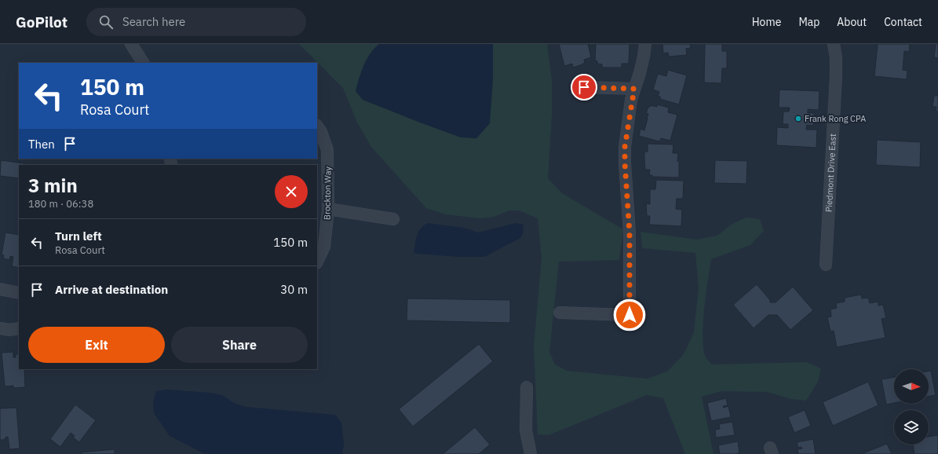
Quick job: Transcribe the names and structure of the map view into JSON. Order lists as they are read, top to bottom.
{
  "streets": {
    "street": ["Piedmont Drive East", "Brockton Way"]
  },
  "places": ["Frank Rong CPA"],
  "north": "right",
  "page": {
    "header": "GoPilot",
    "search": "Search here",
    "nav": [
      "Home",
      "Map",
      "About",
      "Contact"
    ],
    "turn": ["150 m", "Rosa Court"],
    "then": "Then",
    "heading": ["3 min", "180 m · 06:38"],
    "list": [
      {
        "name": "Turn left",
        "note": "Rosa Court",
        "value": "150 m"
      },
      {
        "name": "Arrive at destination",
        "value": "30 m"
      }
    ],
    "buttons": ["Exit", "Share"]
  }
}
